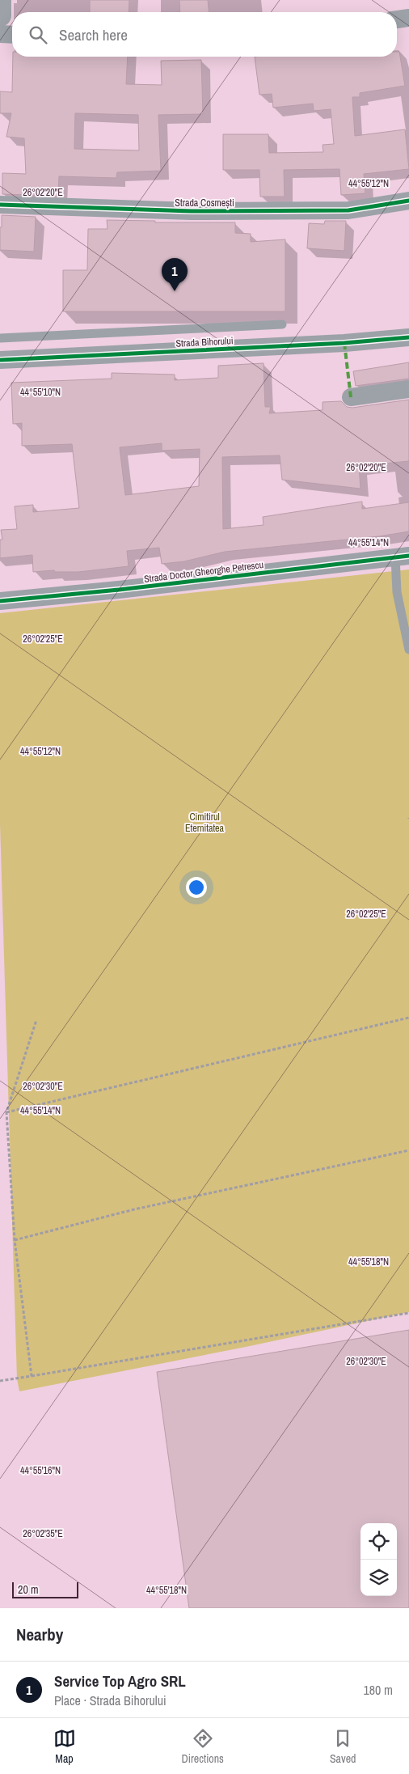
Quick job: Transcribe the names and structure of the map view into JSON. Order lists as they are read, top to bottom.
{
  "streets": {
    "street": ["Strada Cosmești", "Strada Bihorului", "Strada Doctor Gheorghe Petrescu"]
  },
  "parks": ["Cimitirul Eternitatea"],
  "scale_bar": "20 m",
  "page": {
    "search": "Search here",
    "pins": "1",
    "scale": "20 m",
    "heading": "Nearby",
    "list": [
      {
        "mark": "1",
        "name": "Service Top Agro SRL",
        "note": "Place · Strada Bihorului",
        "value": "180 m"
      }
    ],
    "nav": ["Map", "Directions", "Saved"]
  },
  "coordinates": [
    "44°55'12\"N",
    "26°02'20\"E",
    "44°55'10\"N",
    "44°55'14\"N",
    "26°02'25\"E",
    "26°02'30\"E",
    "44°55'18\"N",
    "44°55'16\"N",
    "26°02'35\"E"
  ]
}
